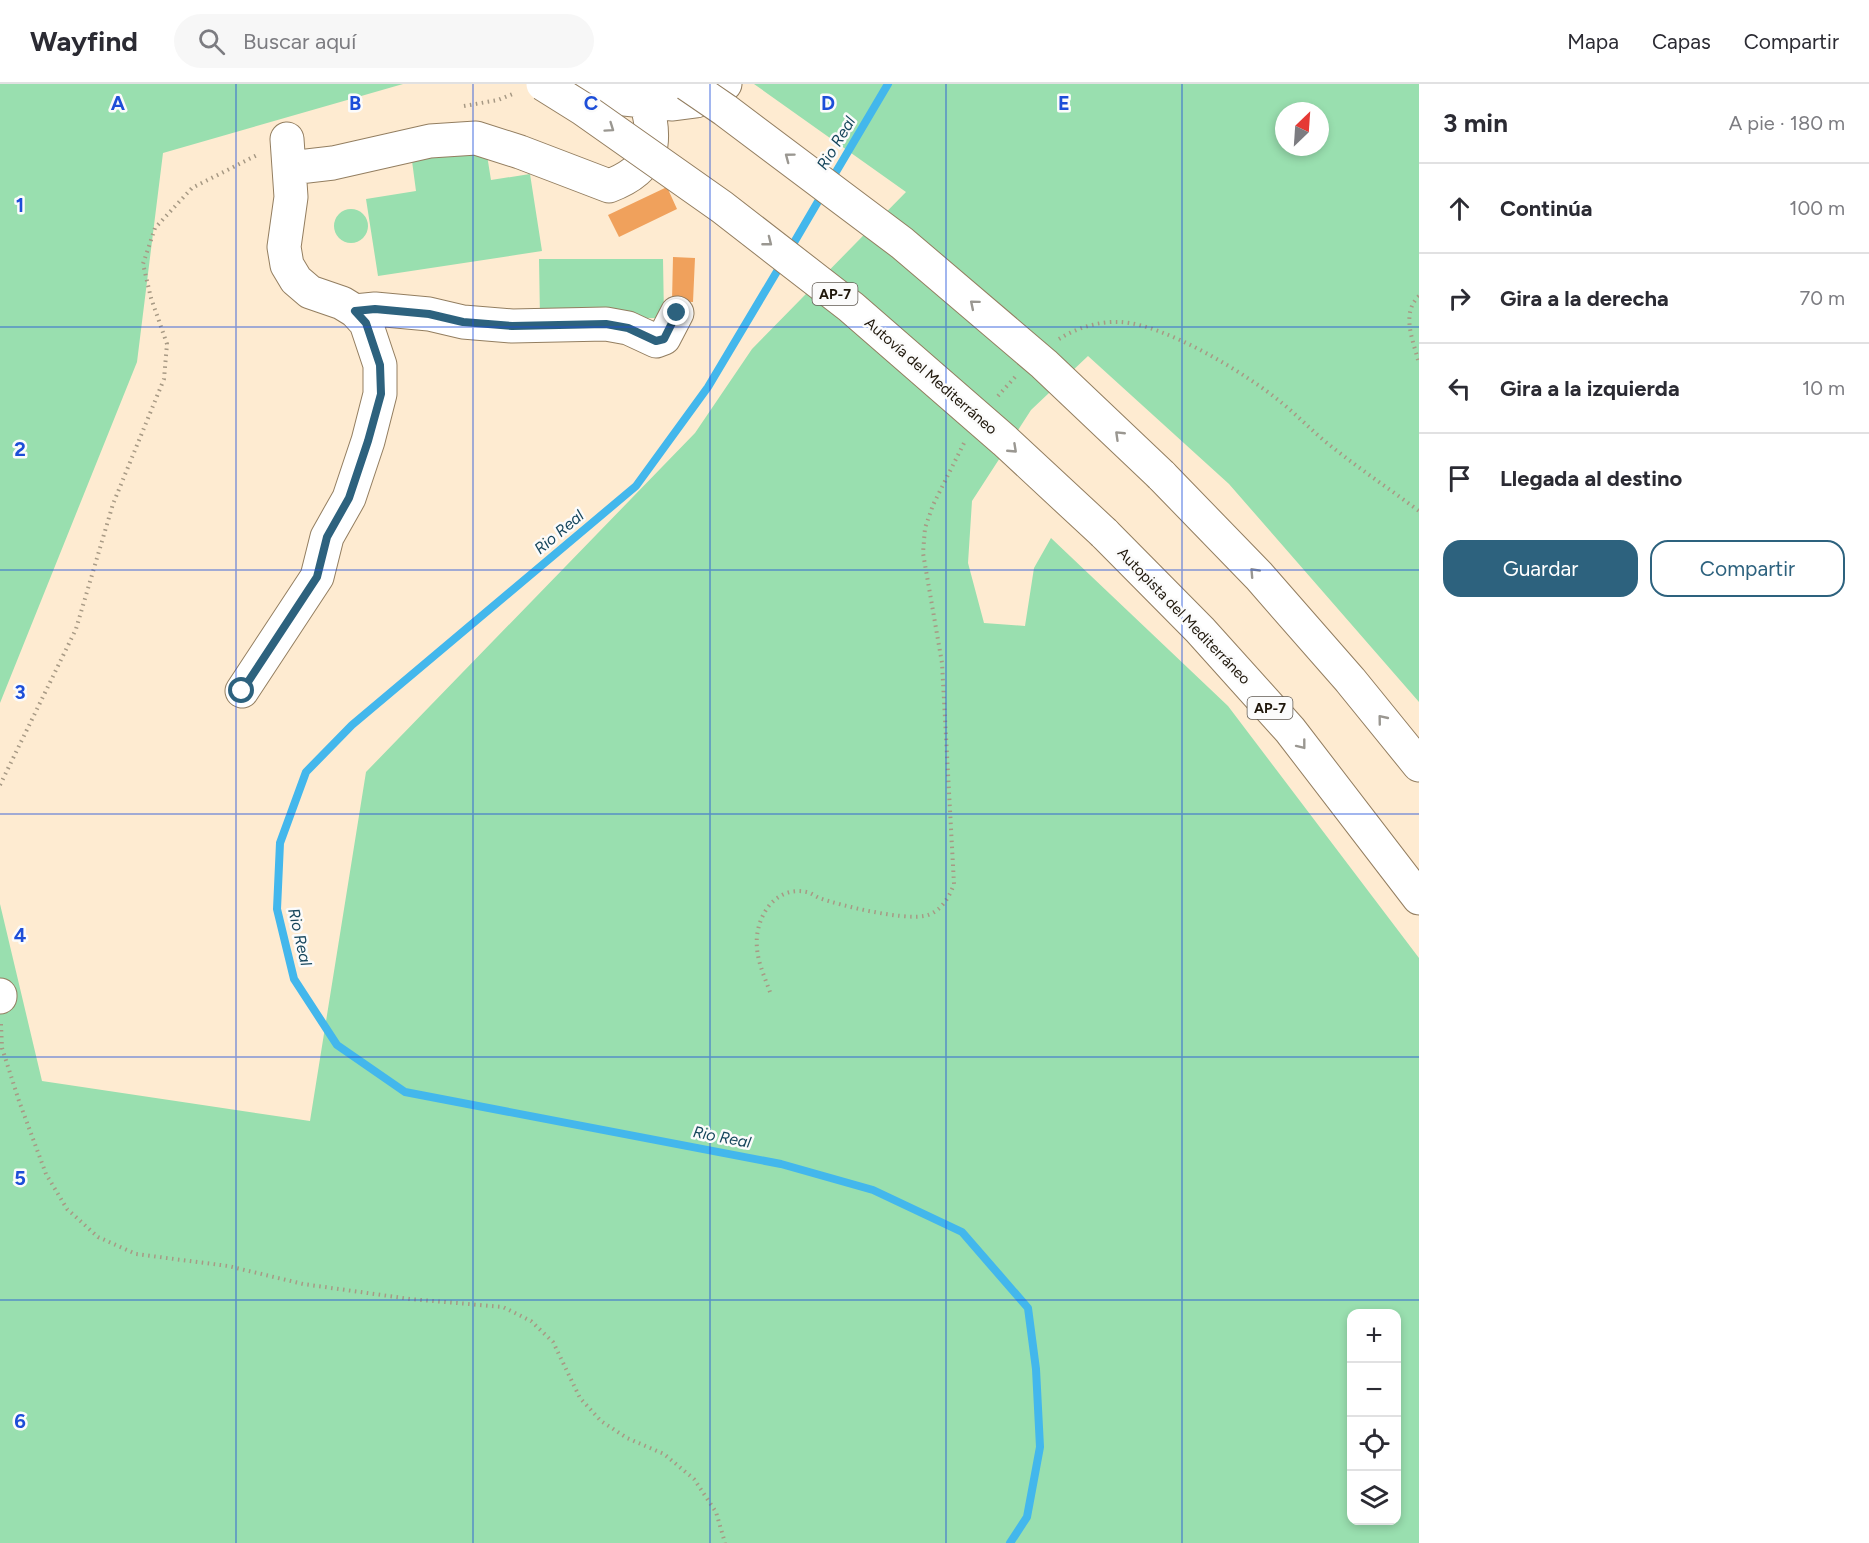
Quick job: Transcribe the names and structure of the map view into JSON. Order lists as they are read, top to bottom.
{
  "streets": {
    "main road": ["AP-7", "Autovía del Mediterráneo", "Autopista del Mediterráneo"]
  },
  "crossings": [
    ["Autovía del Mediterráneo", "Autopista del Mediterráneo"]
  ],
  "water": ["Rio Real"],
  "north": "top right",
  "page": {
    "header": "Wayfind",
    "search": "Buscar aquí",
    "nav": ["Mapa", "Capas", "Compartir"],
    "heading": ["3 min", "A pie · 180 m"],
    "list": [
      ["Continúa", "100 m"],
      ["Gira a la derecha", "70 m"],
      ["Gira a la izquierda", "10 m"],
      "Llegada al destino"
    ],
    "buttons": ["Guardar", "Compartir"],
    "map_buttons": ["+", "−"]
  },
  "grid": {
    "columns": [
      "A",
      "B",
      "C",
      "D",
      "E"
    ],
    "rows": [
      "1",
      "2",
      "3",
      "4",
      "5",
      "6"
    ]
  }
}
